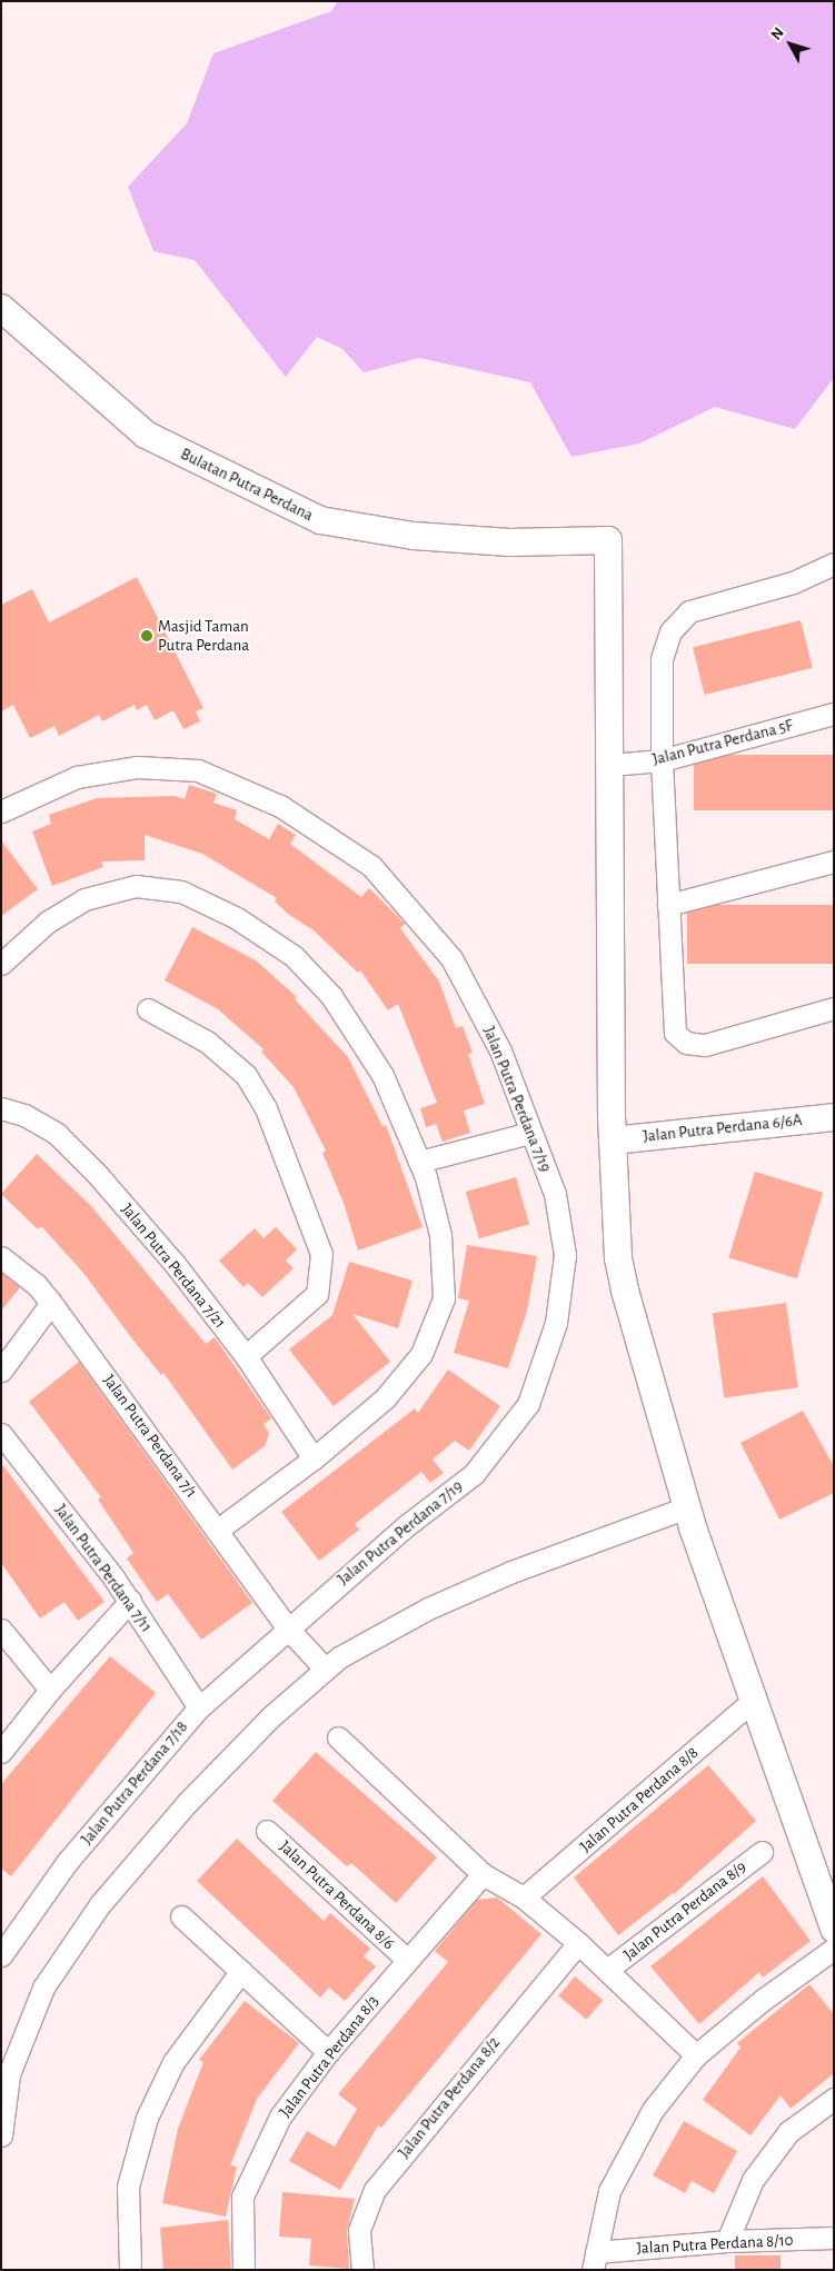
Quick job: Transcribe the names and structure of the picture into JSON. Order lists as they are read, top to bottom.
{
  "streets": {
    "street": [
      "Bulatan Putra Perdana",
      "Jalan Putra Perdana 5F",
      "Jalan Putra Perdana 7/19",
      "Jalan Putra Perdana 6/6A",
      "Jalan Putra Perdana 7/21",
      "Jalan Putra Perdana 7/1",
      "Jalan Putra Perdana 7/11",
      "Jalan Putra Perdana 7/18",
      "Jalan Putra Perdana 8/8",
      "Jalan Putra Perdana 8/6",
      "Jalan Putra Perdana 8/9",
      "Jalan Putra Perdana 8/3",
      "Jalan Putra Perdana 8/2",
      "Jalan Putra Perdana 8/10"
    ]
  },
  "crossings": [
    ["Bulatan Putra Perdana", "Jalan Putra Perdana 5F"],
    ["Jalan Putra Perdana 7/19", "Jalan Putra Perdana 7/1"],
    ["Jalan Putra Perdana 7/19", "Jalan Putra Perdana 7/18"],
    ["Jalan Putra Perdana 7/1", "Jalan Putra Perdana 7/18"],
    ["Jalan Putra Perdana 7/11", "Jalan Putra Perdana 7/18"],
    ["Jalan Putra Perdana 8/6", "Jalan Putra Perdana 8/3"]
  ],
  "places": ["Masjid Taman Putra Perdana"],
  "north": "top left"
}
